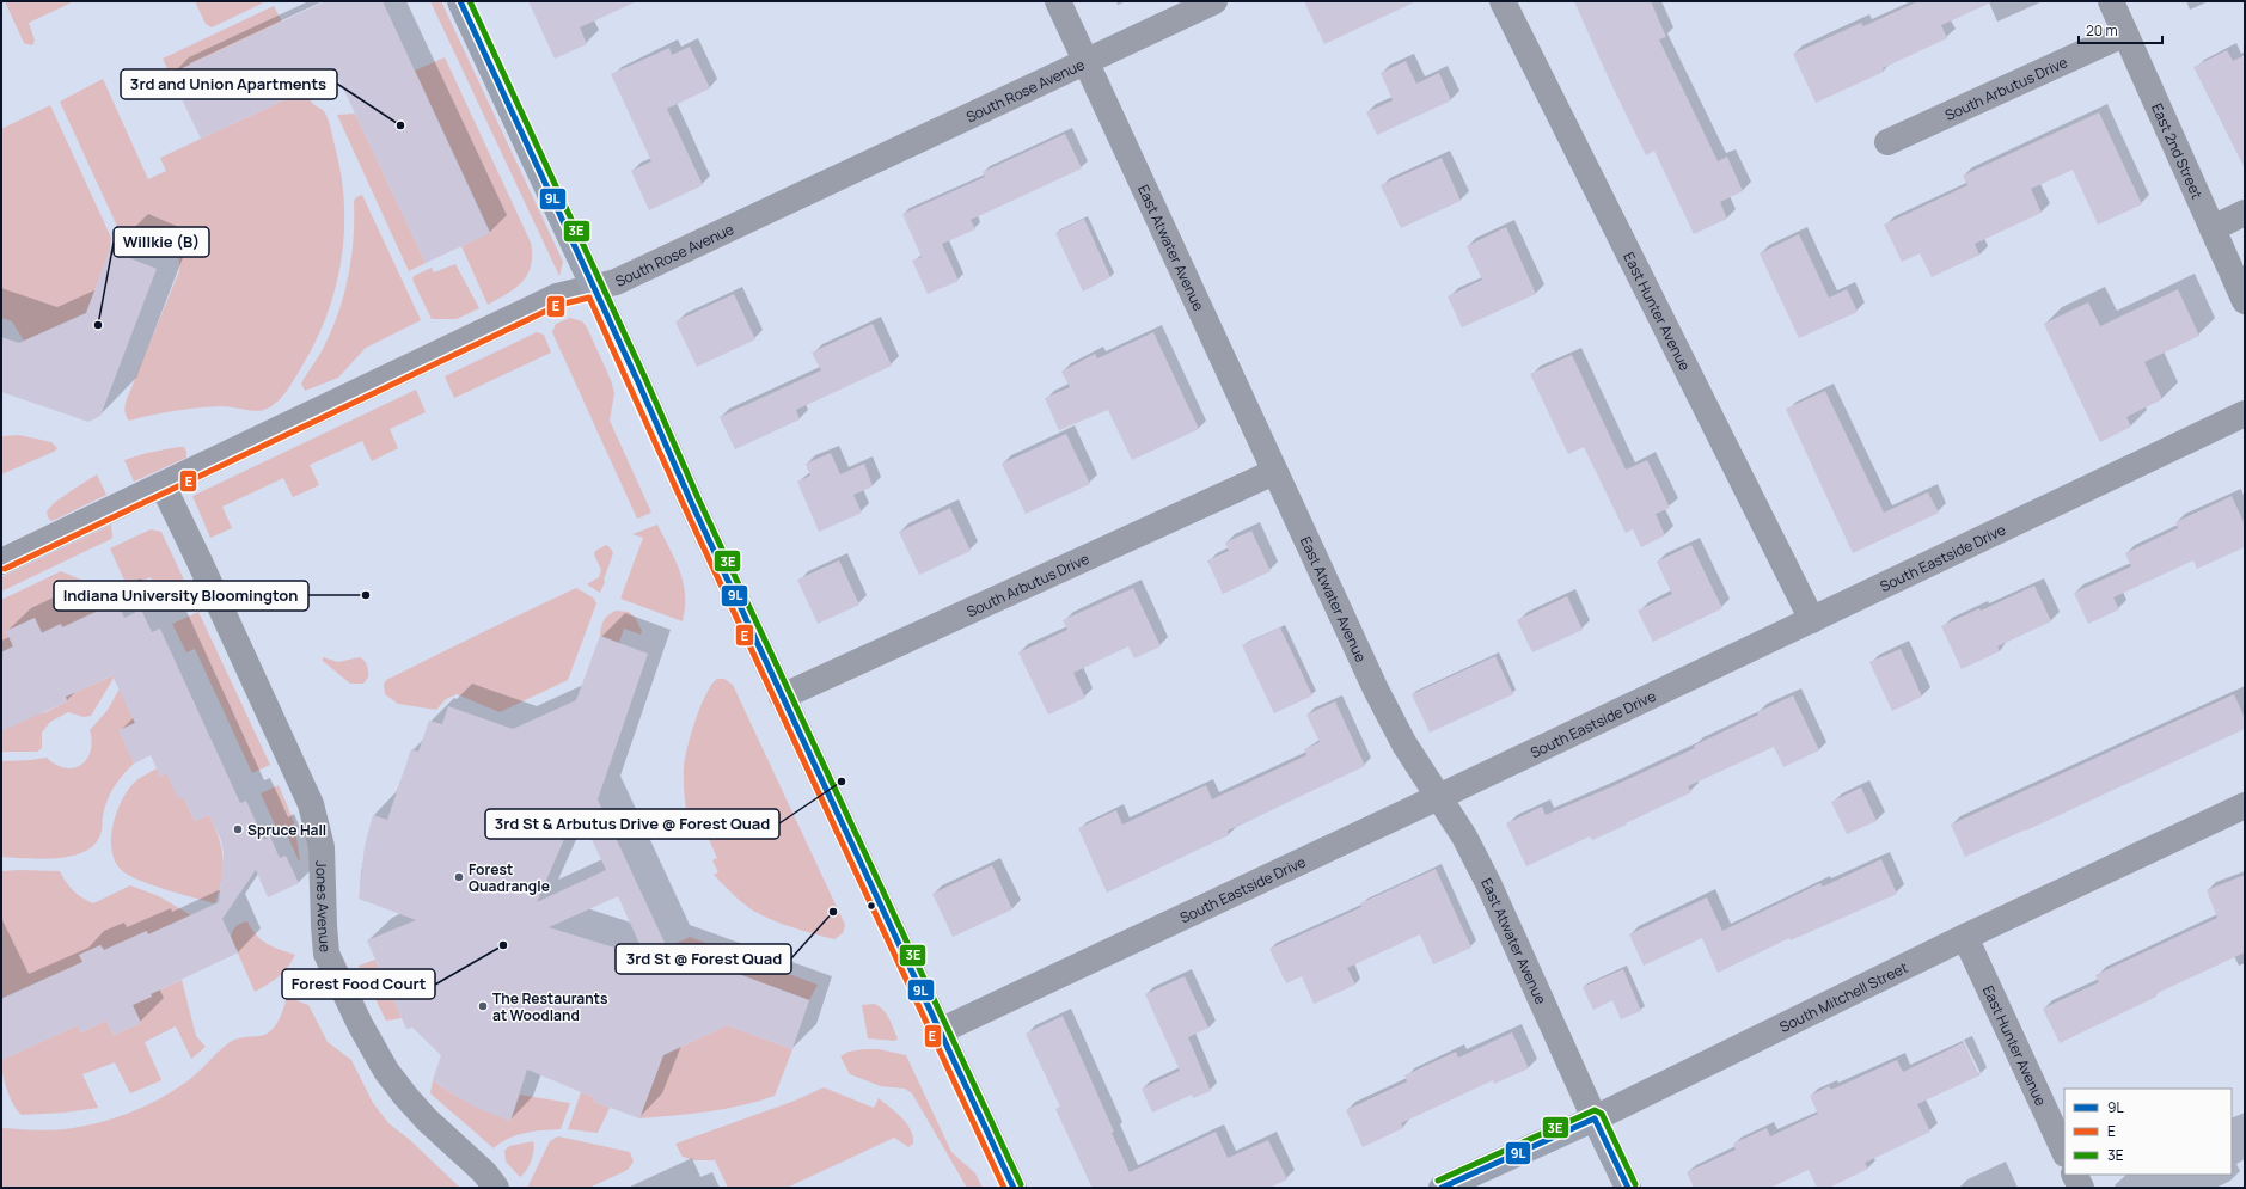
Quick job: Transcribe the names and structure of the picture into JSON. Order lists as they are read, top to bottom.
{
  "streets": {
    "main road": ["East Atwater Avenue", "South Mitchell Street"],
    "street": [
      "South Arbutus Drive",
      "South Rose Avenue",
      "East 2nd Street",
      "East Hunter Avenue",
      "South Eastside Drive",
      "Jones Avenue"
    ]
  },
  "crossings": [
    ["South Arbutus Drive", "East 2nd Street"],
    ["South Arbutus Drive", "East Atwater Avenue"],
    ["South Rose Avenue", "East Atwater Avenue"],
    ["South Rose Avenue", "Jones Avenue"],
    ["East Atwater Avenue", "South Eastside Drive"],
    ["East Atwater Avenue", "South Mitchell Street"],
    ["East Hunter Avenue", "South Eastside Drive"],
    ["East Hunter Avenue", "South Mitchell Street"]
  ],
  "places": [
    "3rd and Union Apartments",
    "Willkie (B)",
    "Indiana University Bloomington",
    "3rd St & Arbutus Drive @ Forest Quad",
    "Spruce Hall",
    "Forest Quadrangle",
    "3rd St @ Forest Quad",
    "Forest Food Court",
    "The Restaurants at Woodland"
  ],
  "lines": ["transit line 9L", "transit line 3E", "transit line E"],
  "legend": ["9L", "E", "3E"],
  "scale_bar": "20 m"
}
